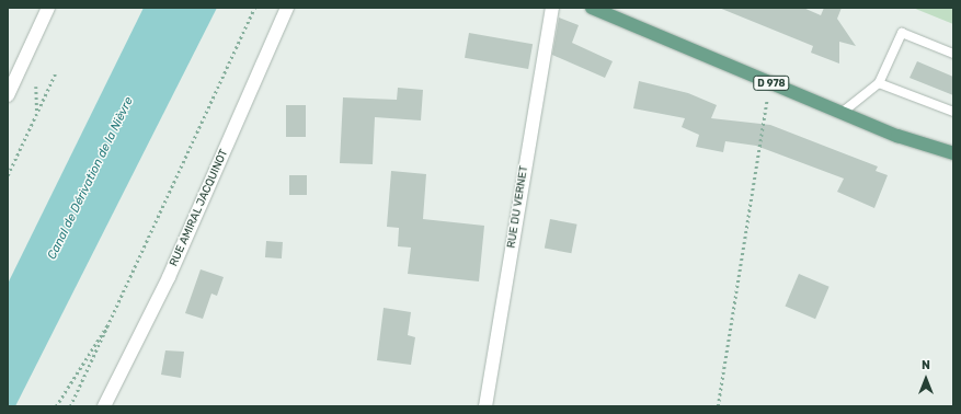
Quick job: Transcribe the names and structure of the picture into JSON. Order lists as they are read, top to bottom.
{
  "streets": {
    "main road": ["D 978"],
    "street": ["RUE DU VERNET", "RUE AMIRAL JACQUINOT"]
  },
  "water": ["Canal de Dérivation de la Nièvre"],
  "north": "top"
}
